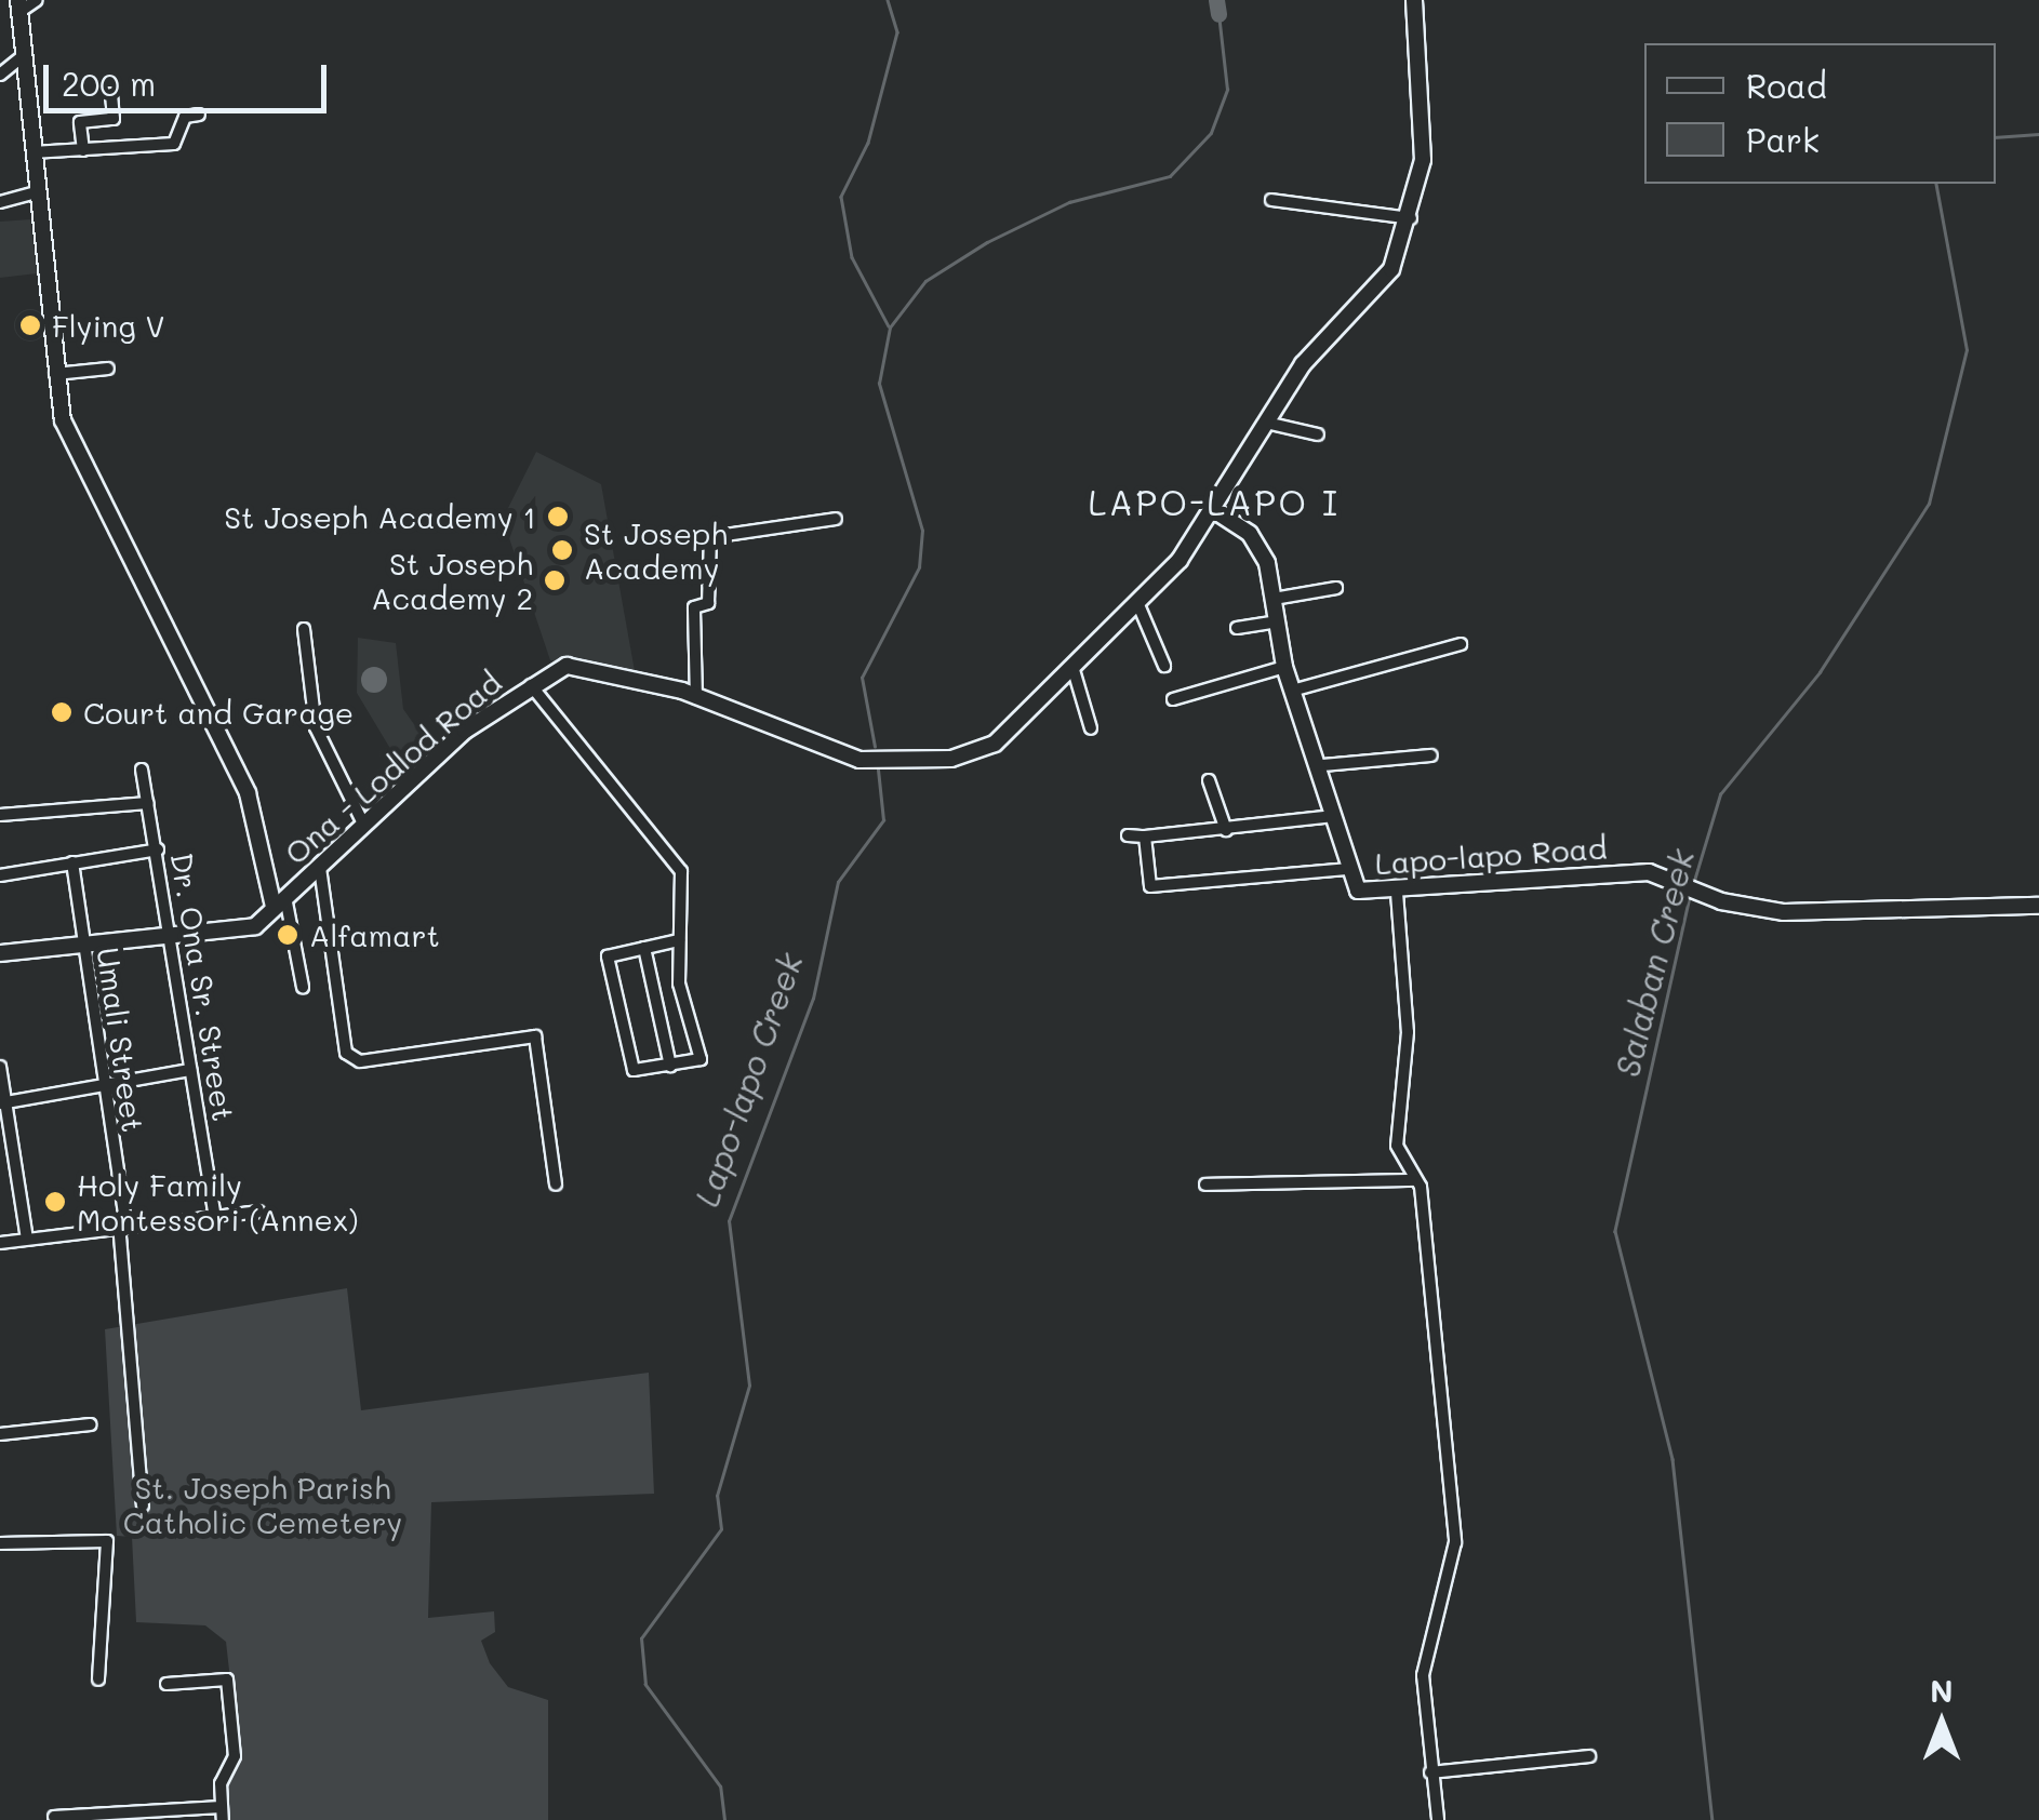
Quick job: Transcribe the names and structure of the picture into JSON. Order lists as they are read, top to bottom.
{
  "streets": {
    "main road": ["Ona - Lodlod Road", "Lapo-lapo Road"],
    "street": ["Dr. Ona Sr. Street", "Umali Street"]
  },
  "crossings": [
    ["Ona - Lodlod Road", "Lapo-lapo Road"],
    ["Ona - Lodlod Road", "Dr. Ona Sr. Street"],
    ["Ona - Lodlod Road", "Umali Street"]
  ],
  "districts": ["LAPO-LAPO I"],
  "water": ["Salaban Creek", "Lapo-lapo Creek"],
  "parks": ["St. Joseph Parish Catholic Cemetery"],
  "places": [
    "Flying V",
    "St Joseph Academy 1",
    "St Joseph Academy",
    "St Joseph Academy 2",
    "Court and Garage",
    "Alfamart",
    "Holy Family Montessori (Annex)"
  ],
  "legend": ["Road", "Park"],
  "scale_bar": "200 m",
  "north": "top"
}
